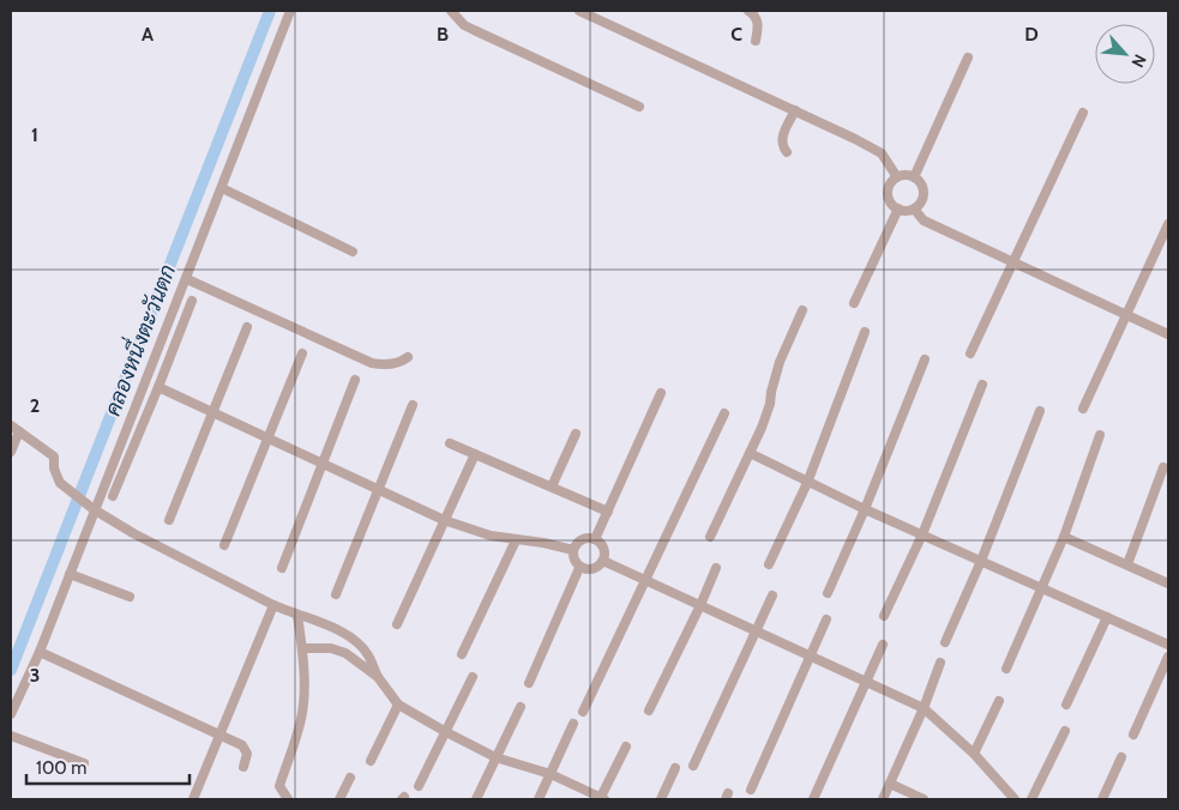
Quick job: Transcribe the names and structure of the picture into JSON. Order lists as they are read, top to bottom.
{
  "water": ["คลองหนึ่งตะวันตก"],
  "scale_bar": "100 m",
  "north": "bottom right",
  "grid": {
    "columns": [
      "A",
      "B",
      "C",
      "D"
    ],
    "rows": ["1", "2", "3"]
  }
}
